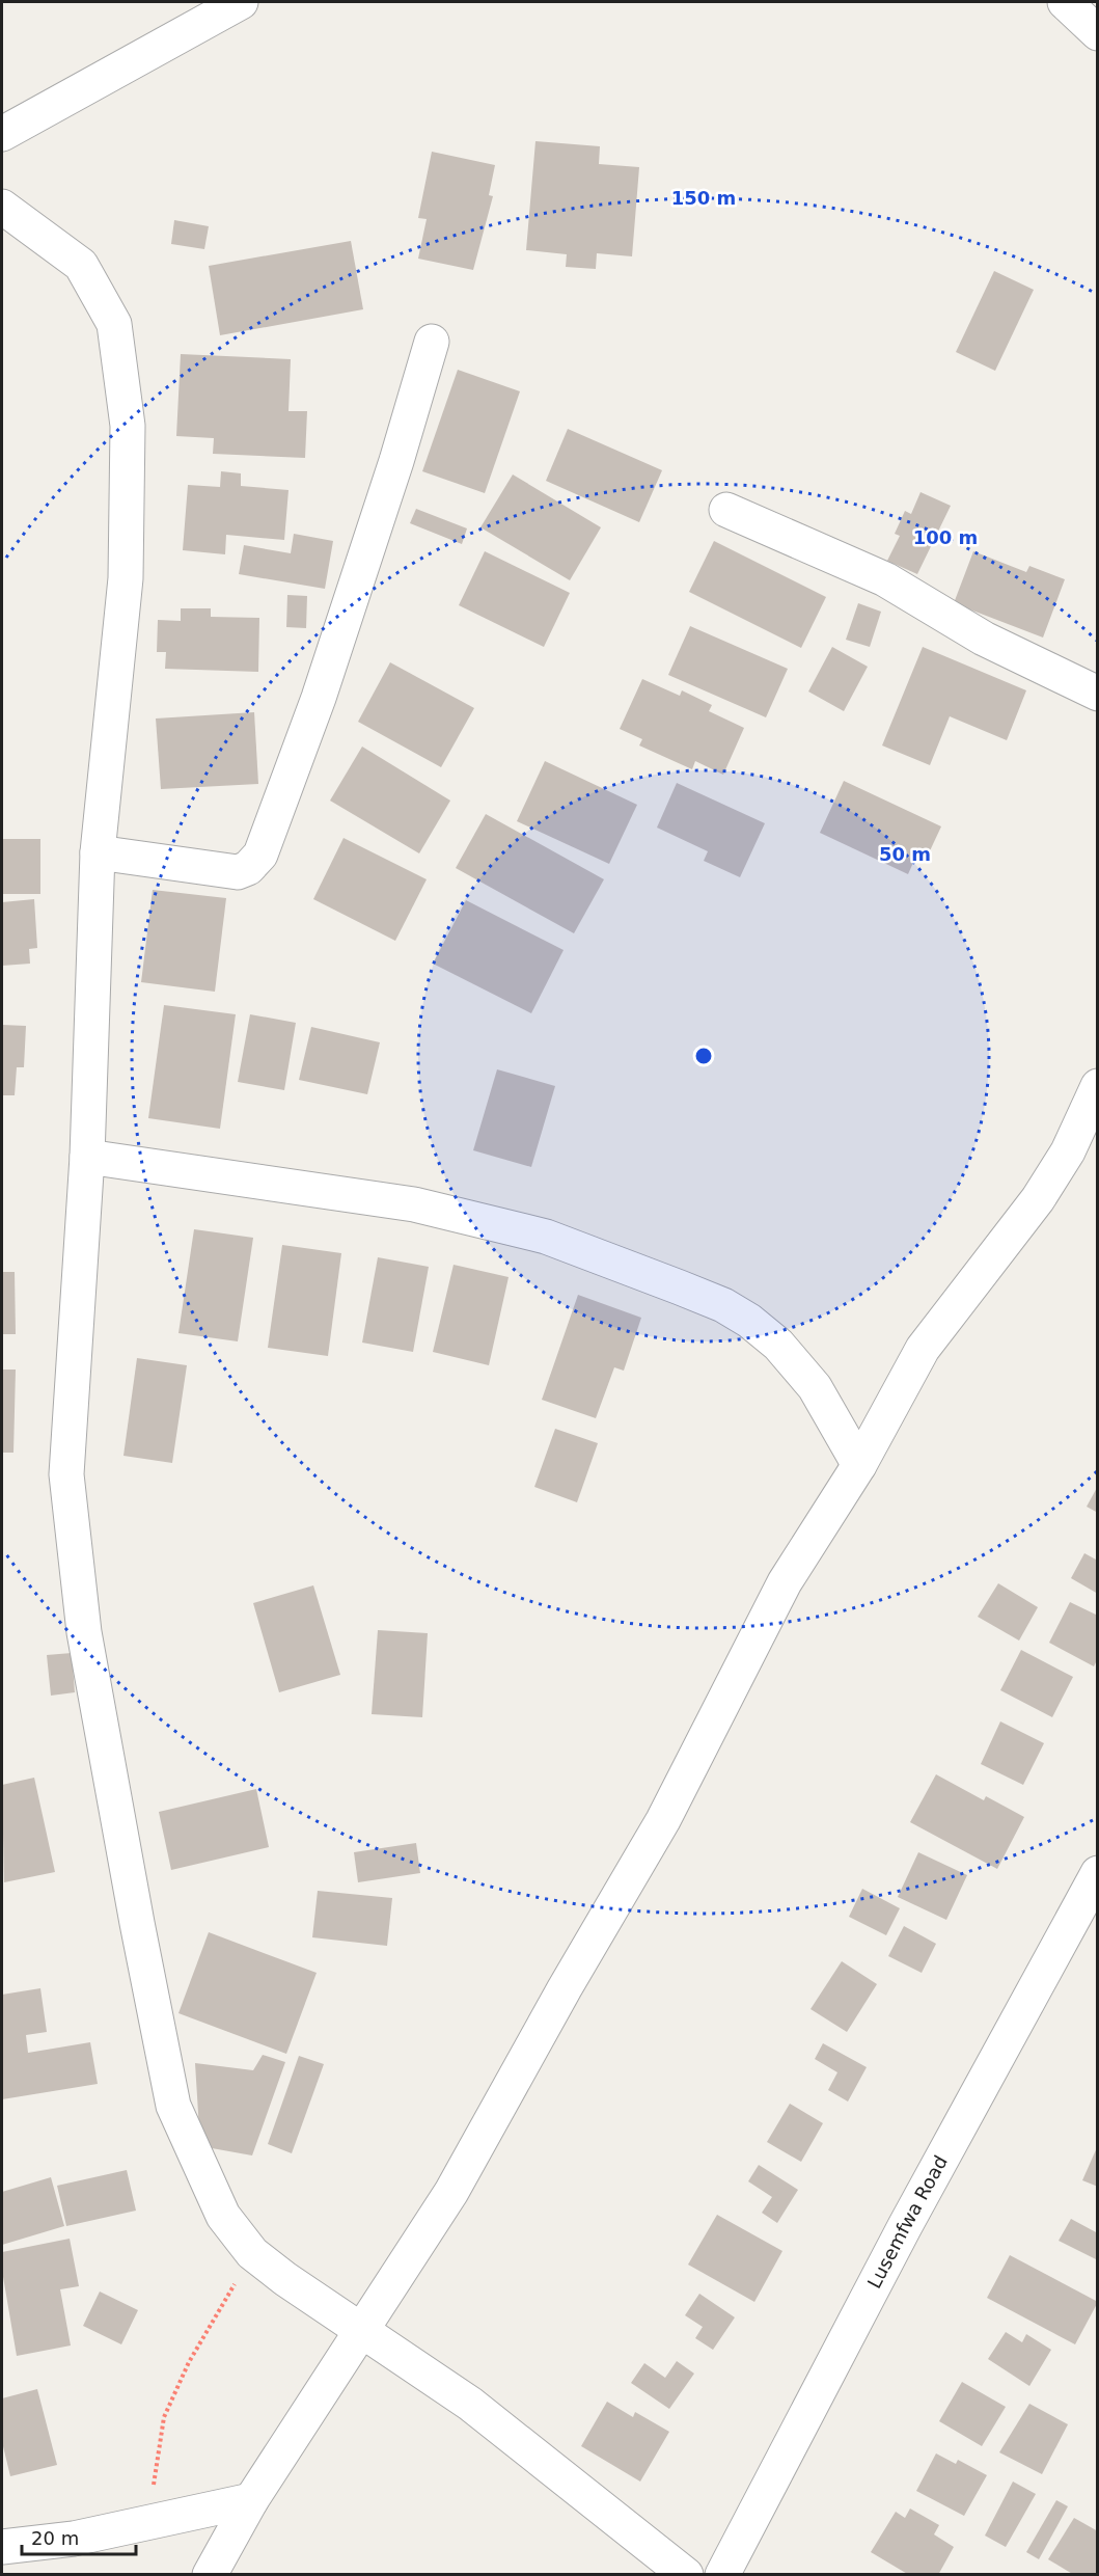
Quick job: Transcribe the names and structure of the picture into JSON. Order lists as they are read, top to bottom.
{
  "streets": {
    "street": ["Lusemfwa Road"]
  },
  "scale_bar": "20 m",
  "rings": ["150 m", "100 m", "50 m"]
}
